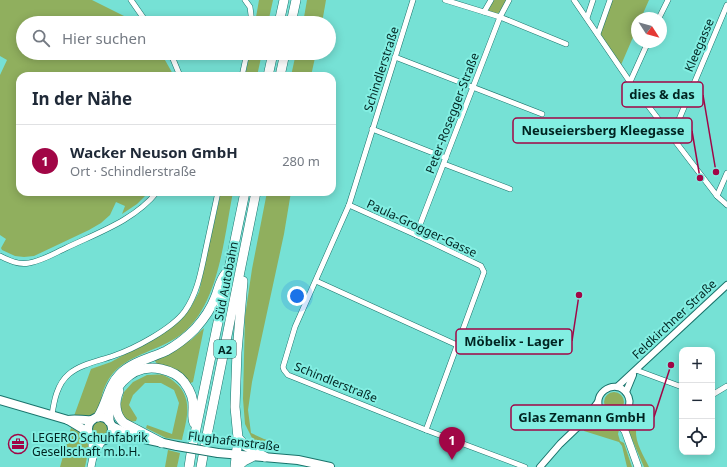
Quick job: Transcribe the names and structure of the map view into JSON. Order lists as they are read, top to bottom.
{
  "streets": {
    "highway": ["Süd Autobahn", "A2"],
    "main road": ["Flughafenstraße"],
    "street": [
      "Kleegasse",
      "Schindlerstraße",
      "Peter-Rosegger-Straße",
      "Paula-Grogger-Gasse",
      "Feldkirchner Straße"
    ]
  },
  "crossings": [
    ["Schindlerstraße", "Paula-Grogger-Gasse"],
    ["Peter-Rosegger-Straße", "Paula-Grogger-Gasse"]
  ],
  "places": {
    "other": [
      "dies & das",
      "Neuseiersberg Kleegasse",
      "Möbelix - Lager",
      "Glas Zemann GmbH"
    ],
    "office": ["LEGERO Schuhfabrik Gesellschaft m.b.H."]
  },
  "north": "bottom right",
  "page": {
    "search": "Hier suchen",
    "heading": "In der Nähe",
    "list": [
      {
        "mark": "1",
        "name": "Wacker Neuson GmbH",
        "note": "Ort · Schindlerstraße",
        "value": "280 m"
      }
    ],
    "map_buttons": ["+", "−"],
    "pins": "1"
  }
}
